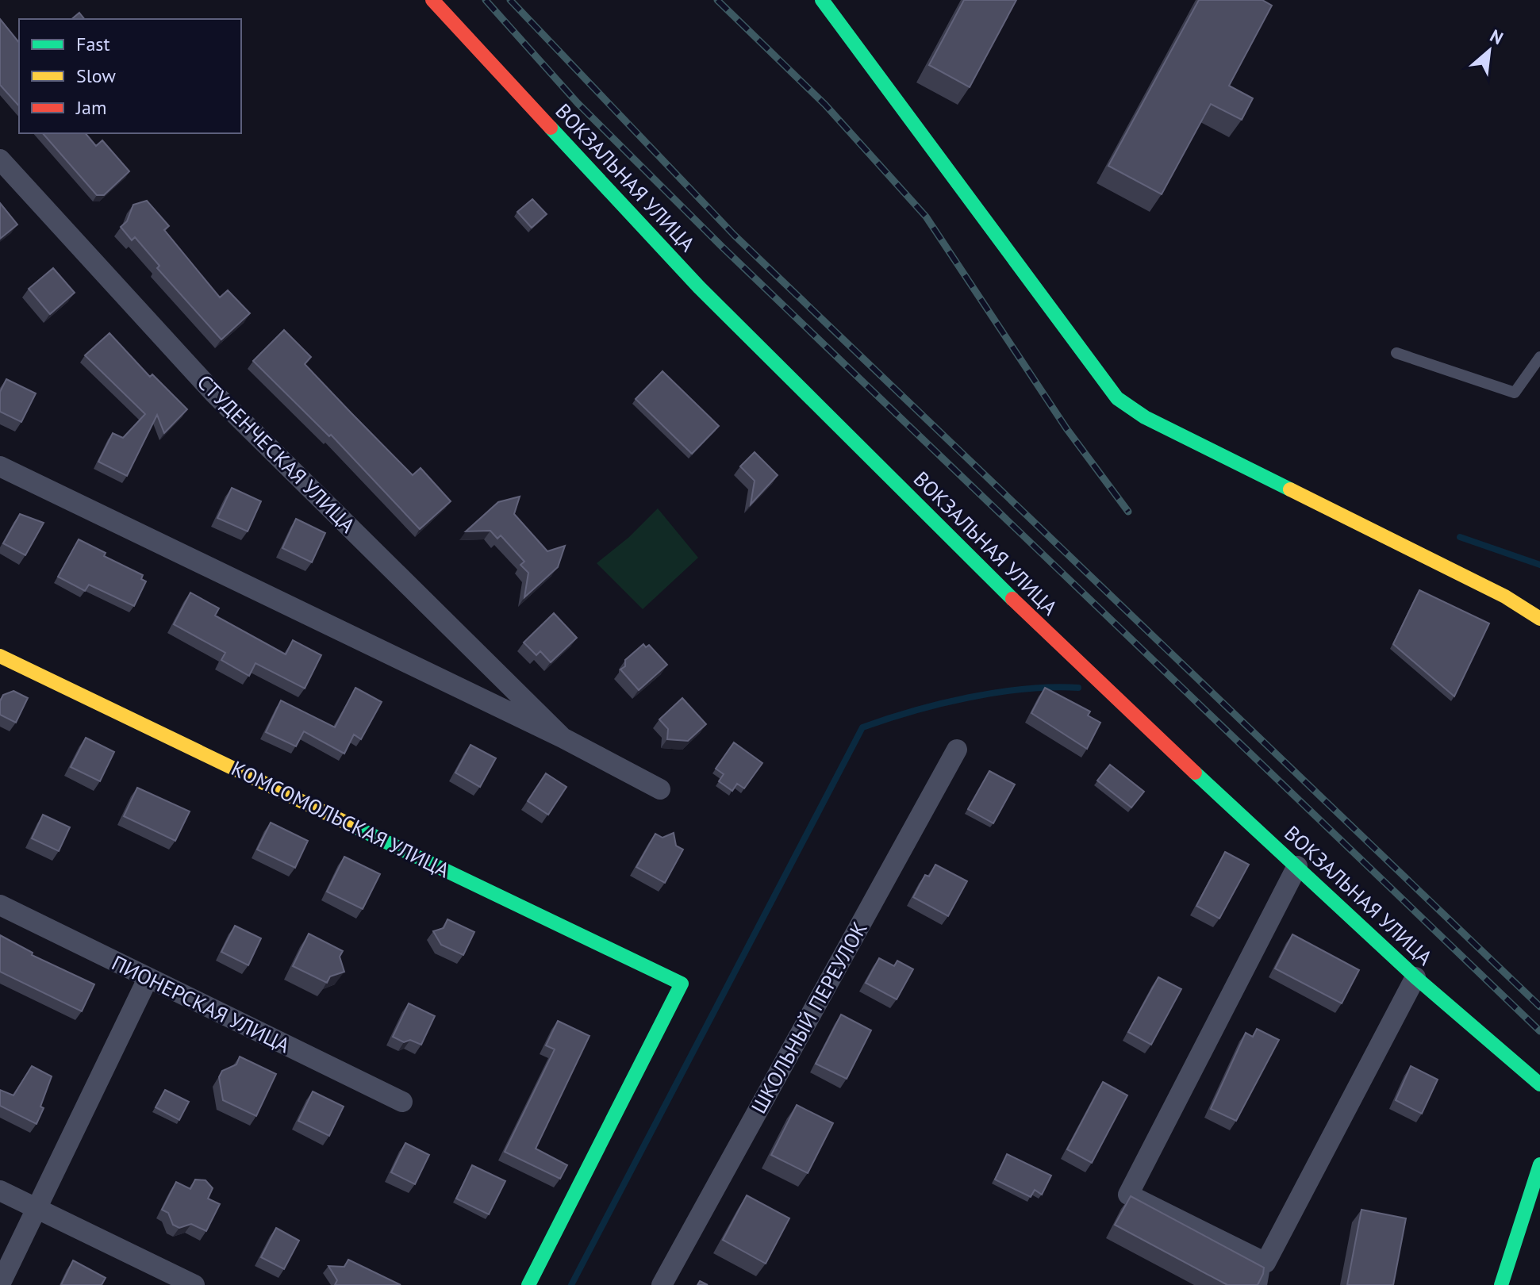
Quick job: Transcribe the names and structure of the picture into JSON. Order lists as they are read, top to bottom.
{
  "streets": {
    "street": [
      "ВОКЗАЛЬНАЯ УЛИЦА",
      "СТУДЕНЧЕСКАЯ УЛИЦА",
      "КОМСОМОЛЬСКАЯ УЛИЦА",
      "ПИОНЕРСКАЯ УЛИЦА",
      "ШКОЛЬНЫЙ ПЕРЕУЛОК"
    ]
  },
  "legend": ["Fast", "Slow", "Jam"],
  "north": "top right"
}
